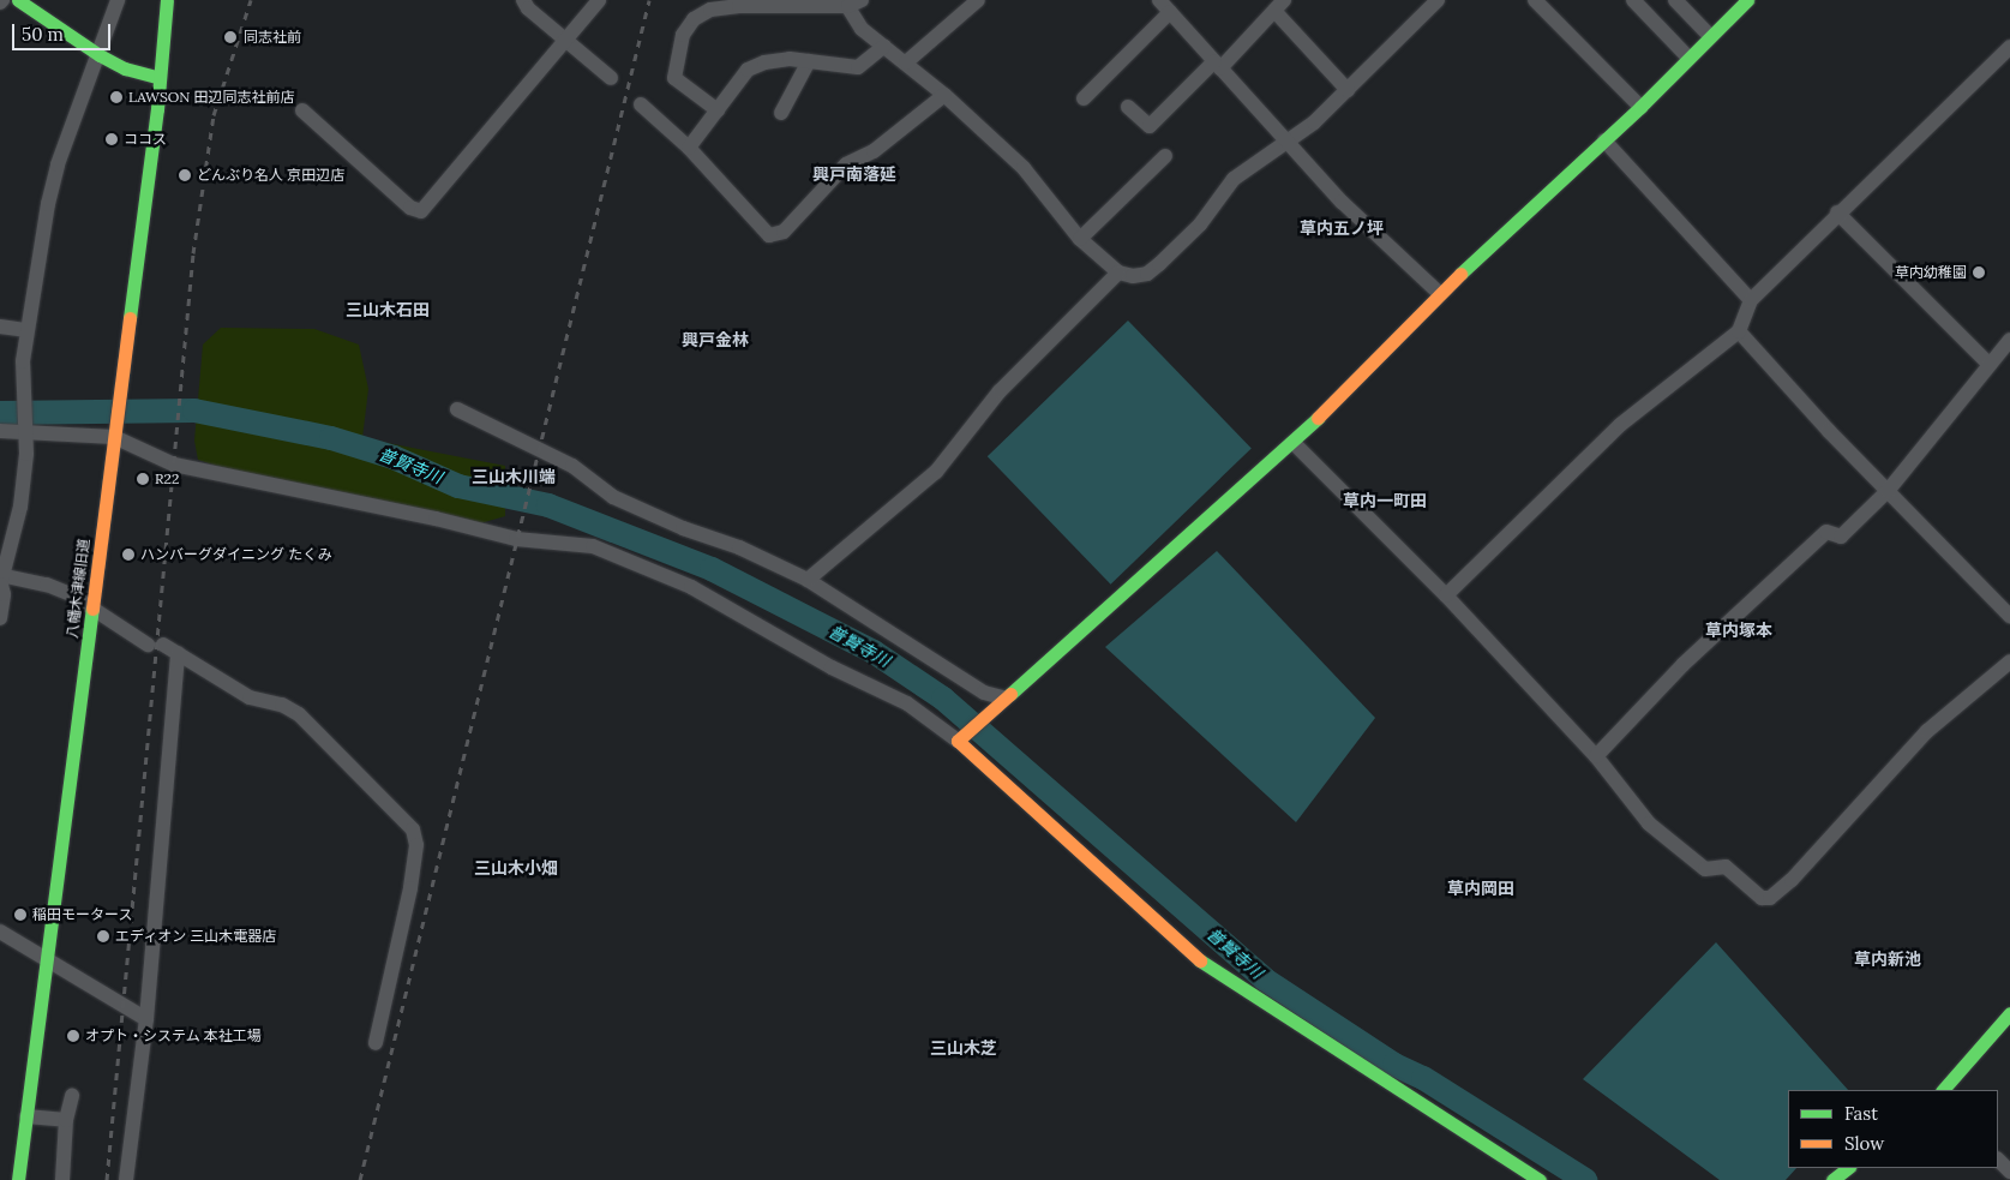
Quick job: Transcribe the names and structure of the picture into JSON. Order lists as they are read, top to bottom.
{
  "streets": {
    "street": ["八幡木津線旧道"]
  },
  "districts": [
    "興戸南落延",
    "草内五ノ坪",
    "三山木石田",
    "興戸金林",
    "三山木川端",
    "草内一町田",
    "草内塚本",
    "三山木小畑",
    "草内岡田",
    "草内新池",
    "三山木芝"
  ],
  "water": ["普賢寺川"],
  "places": [
    "同志社前",
    "LAWSON 田辺同志社前店",
    "ココス",
    "どんぶり名人 京田辺店",
    "草内幼稚園",
    "R22",
    "ハンバーグダイニング たくみ",
    "稲田モータース",
    "エディオン 三山木電器店",
    "オプト・システム 本社工場"
  ],
  "legend": ["Fast", "Slow"],
  "scale_bar": "50 m"
}
